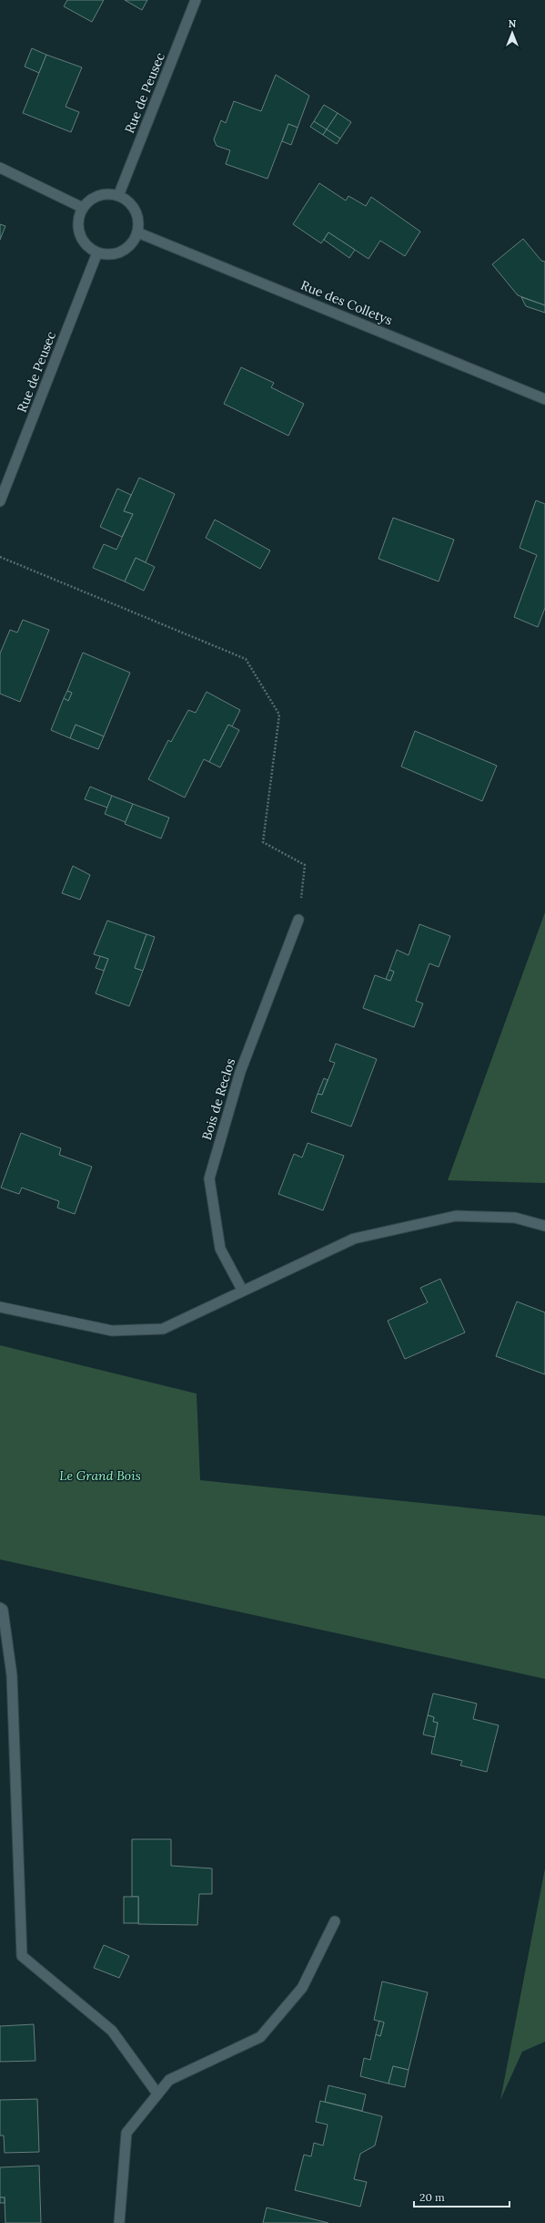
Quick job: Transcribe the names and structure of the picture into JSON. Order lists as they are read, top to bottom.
{
  "streets": {
    "street": ["Rue de Peusec", "Rue des Colletys", "Bois de Reclos"]
  },
  "crossings": [
    ["Rue de Peusec", "Rue des Colletys"]
  ],
  "parks": ["Le Grand Bois"],
  "scale_bar": "20 m",
  "north": "top"
}
